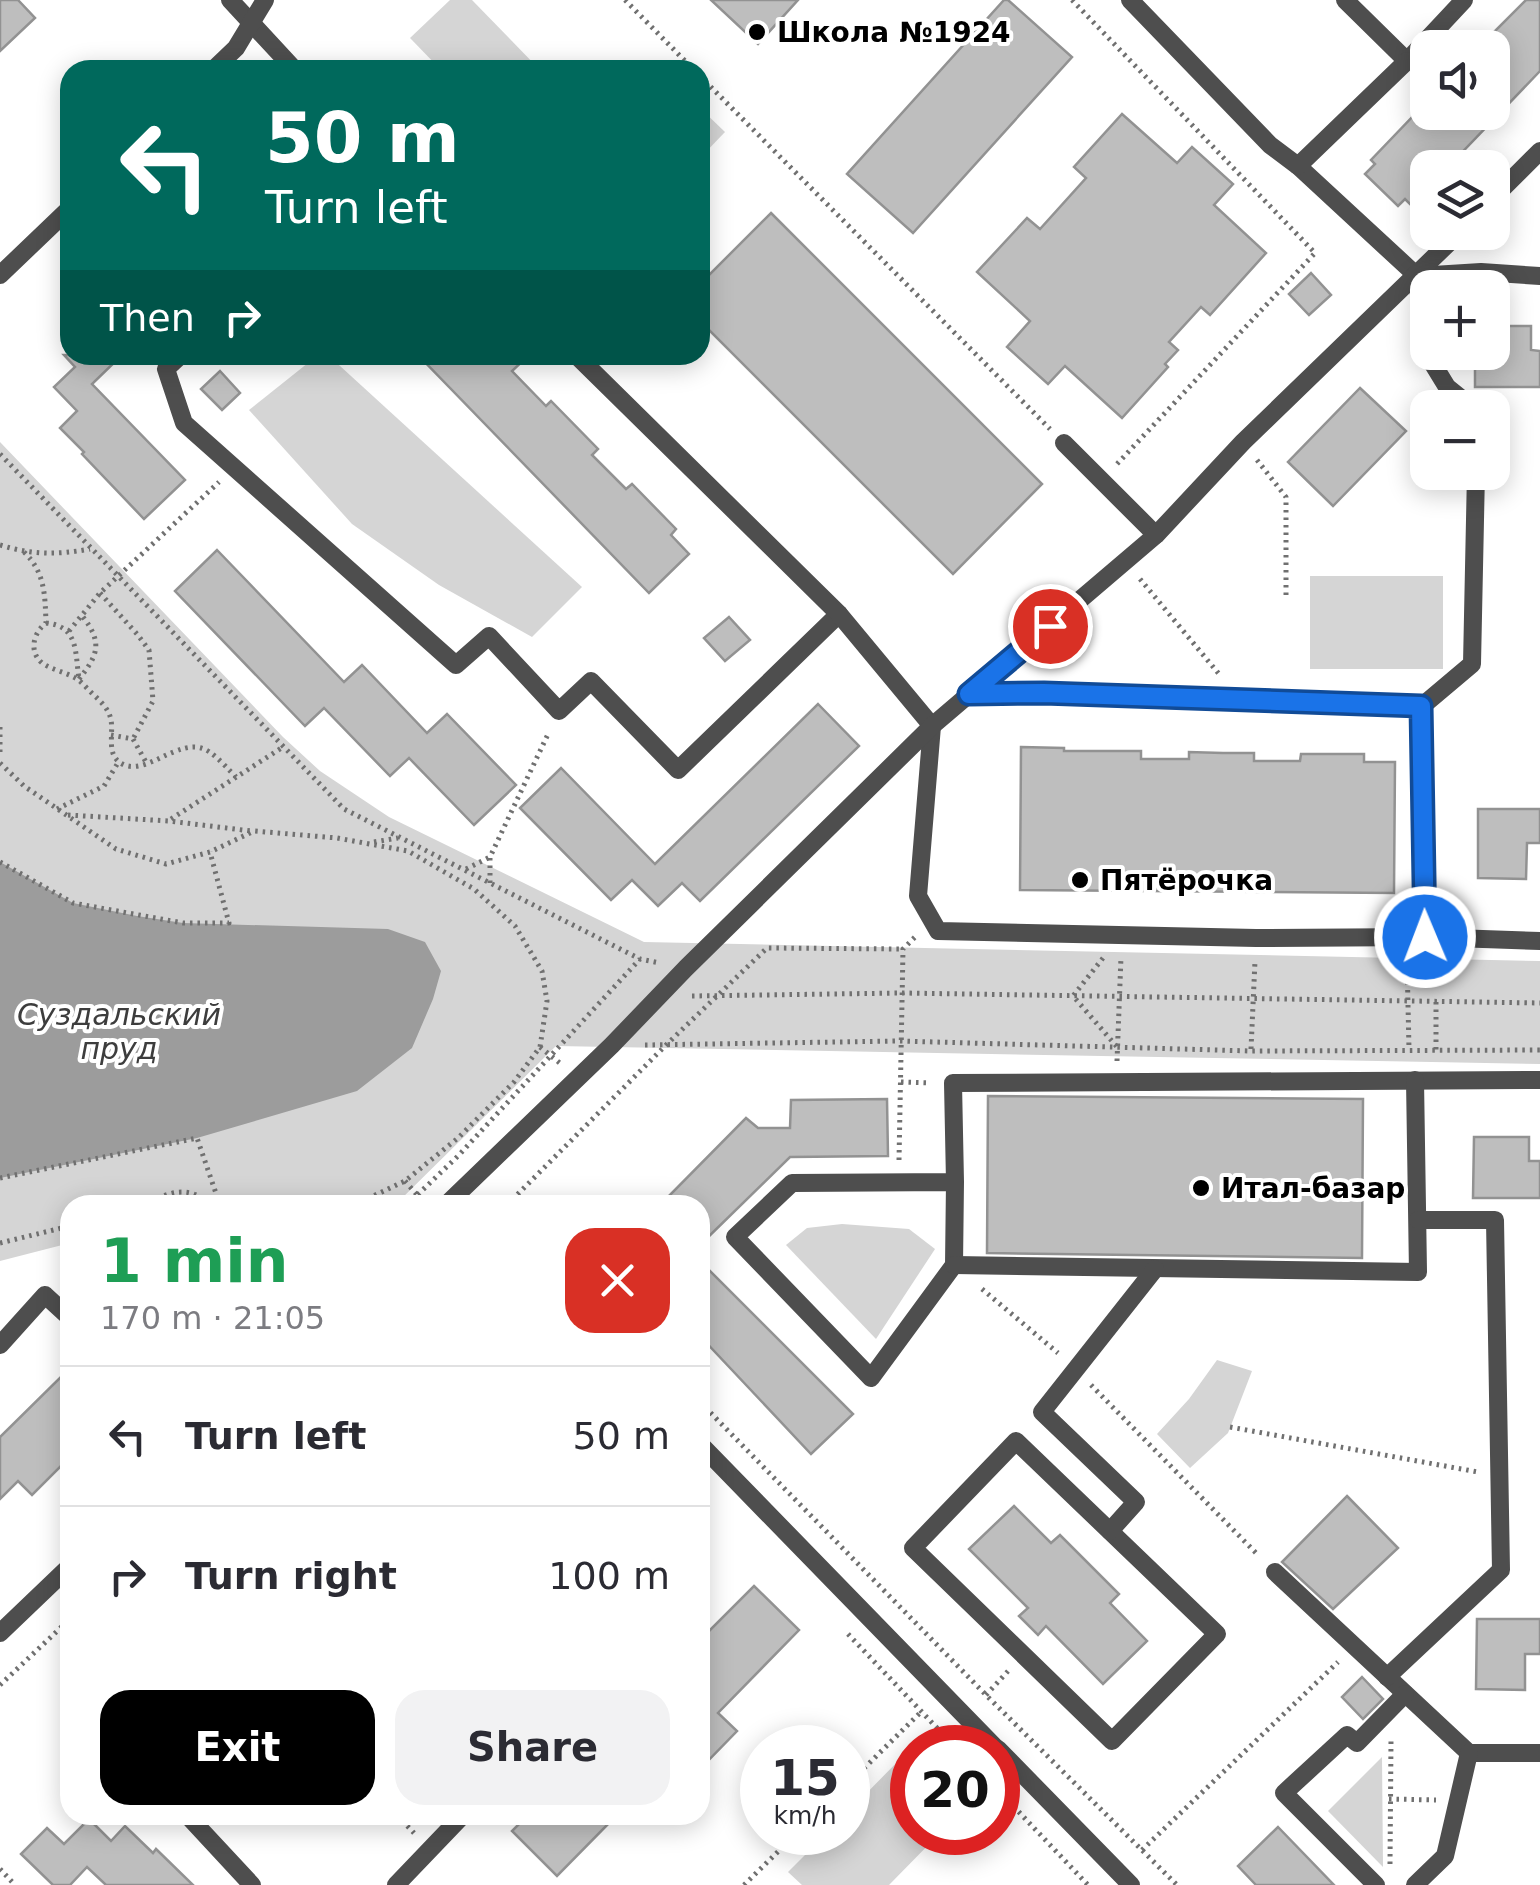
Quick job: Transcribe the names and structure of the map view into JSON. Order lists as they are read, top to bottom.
{
  "water": ["Суздальский пруд"],
  "places": ["Школа №1924", "Пятёрочка", "Итал-базар"],
  "page": {
    "map_buttons": ["+", "−"],
    "turn": ["50 m", "Turn left"],
    "then": "Then",
    "heading": ["1 min", "170 m · 21:05"],
    "list": [
      {
        "name": "Turn left",
        "value": "50 m"
      },
      {
        "name": "Turn right",
        "value": "100 m"
      }
    ],
    "buttons": ["Exit", "Share"],
    "speed": "15 km/h",
    "limit": "20"
  }
}
